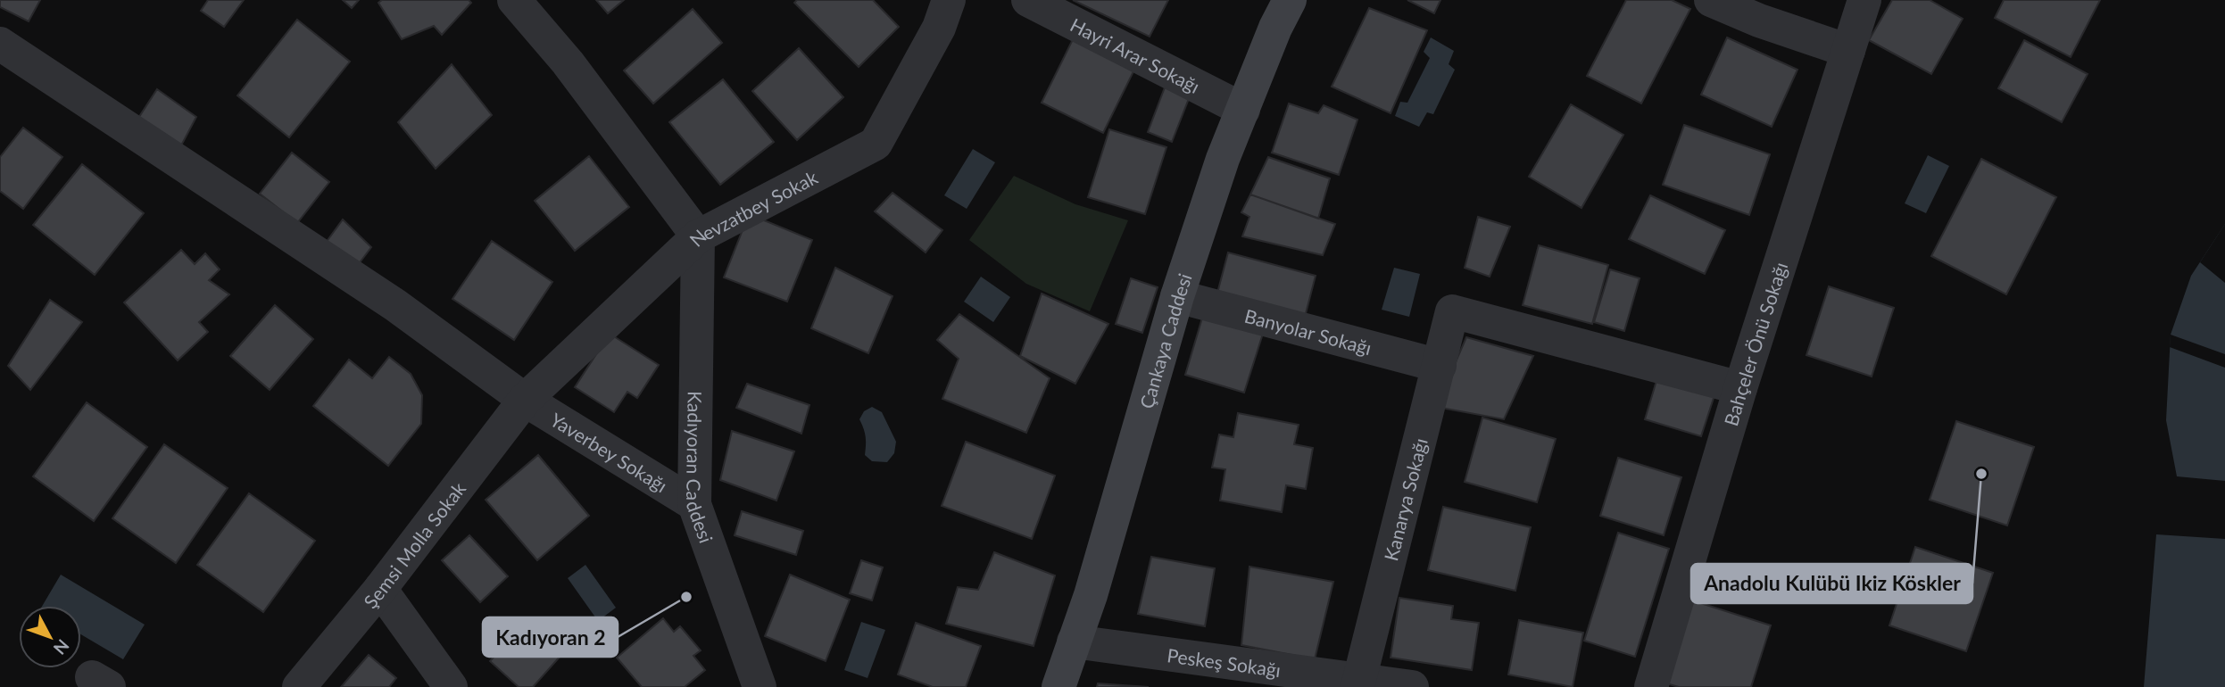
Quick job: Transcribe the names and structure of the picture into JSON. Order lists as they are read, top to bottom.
{
  "streets": {
    "street": [
      "Hayri Arar Sokağı",
      "Nevzatbey Sokak",
      "Banyolar Sokağı",
      "Çankaya Caddesi",
      "Bahçeler Önü Sokağı",
      "Yaverbey Sokağı",
      "Kadıyoran Caddesi",
      "Kanarya Sokağı",
      "Şemsi Molla Sokak",
      "Peskeş Sokağı"
    ]
  },
  "crossings": [
    ["Hayri Arar Sokağı", "Çankaya Caddesi"],
    ["Nevzatbey Sokak", "Yaverbey Sokağı"],
    ["Nevzatbey Sokak", "Kadıyoran Caddesi"],
    ["Nevzatbey Sokak", "Şemsi Molla Sokak"],
    ["Banyolar Sokağı", "Çankaya Caddesi"],
    ["Banyolar Sokağı", "Kanarya Sokağı"],
    ["Çankaya Caddesi", "Peskeş Sokağı"],
    ["Bahçeler Önü Sokağı", "Kanarya Sokağı"],
    ["Yaverbey Sokağı", "Kadıyoran Caddesi"],
    ["Yaverbey Sokağı", "Şemsi Molla Sokak"],
    ["Kanarya Sokağı", "Peskeş Sokağı"]
  ],
  "places": ["Anadolu Kulübü Ikiz Köskler", "Kadıyoran 2"],
  "north": "bottom right"
}
